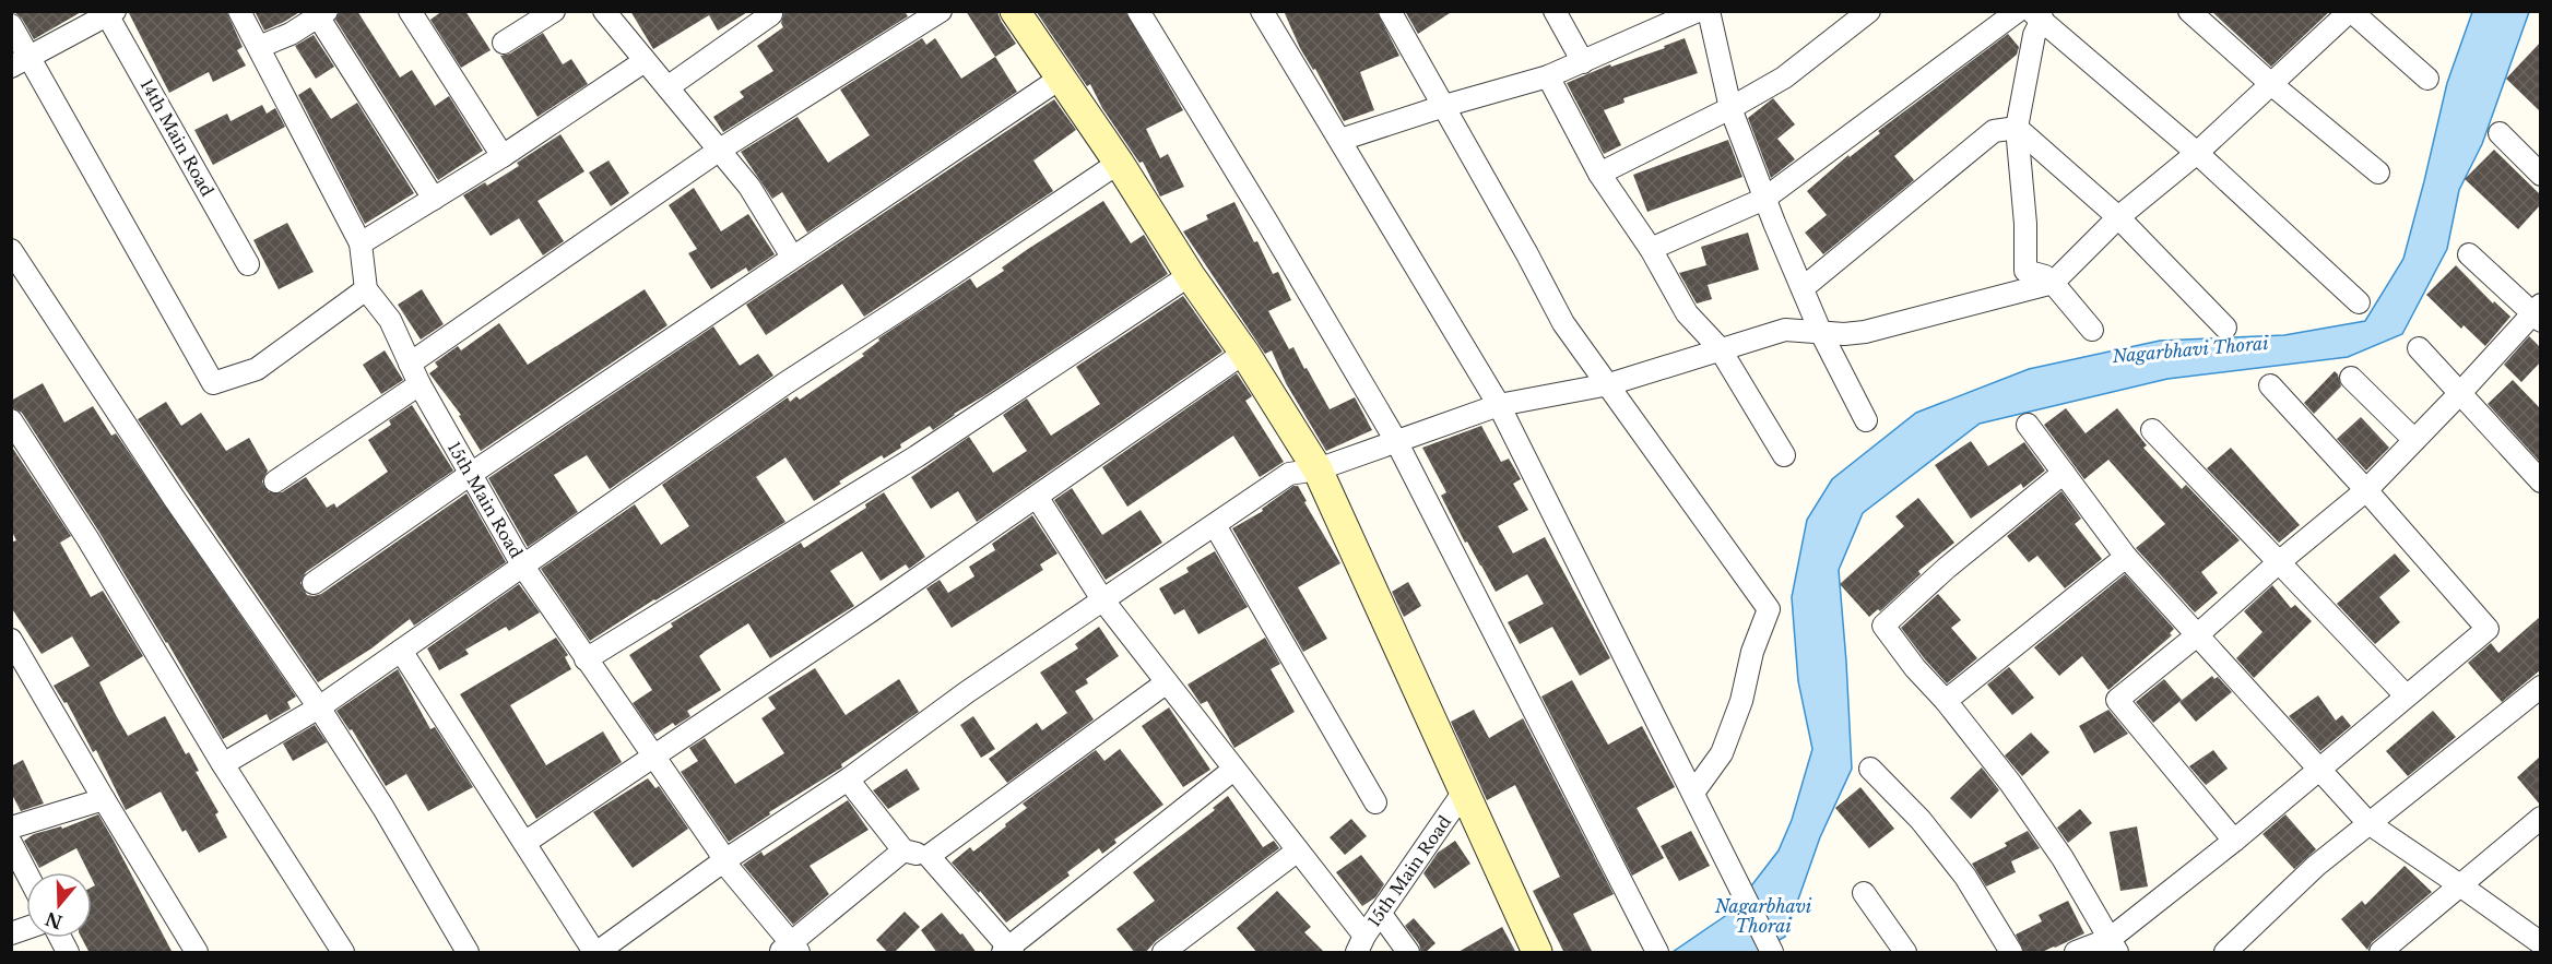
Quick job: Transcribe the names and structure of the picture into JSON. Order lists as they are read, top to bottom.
{
  "streets": {
    "street": ["14th Main Road", "15th Main Road"]
  },
  "water": ["Nagarbhavi Thorai"],
  "north": "bottom"
}
